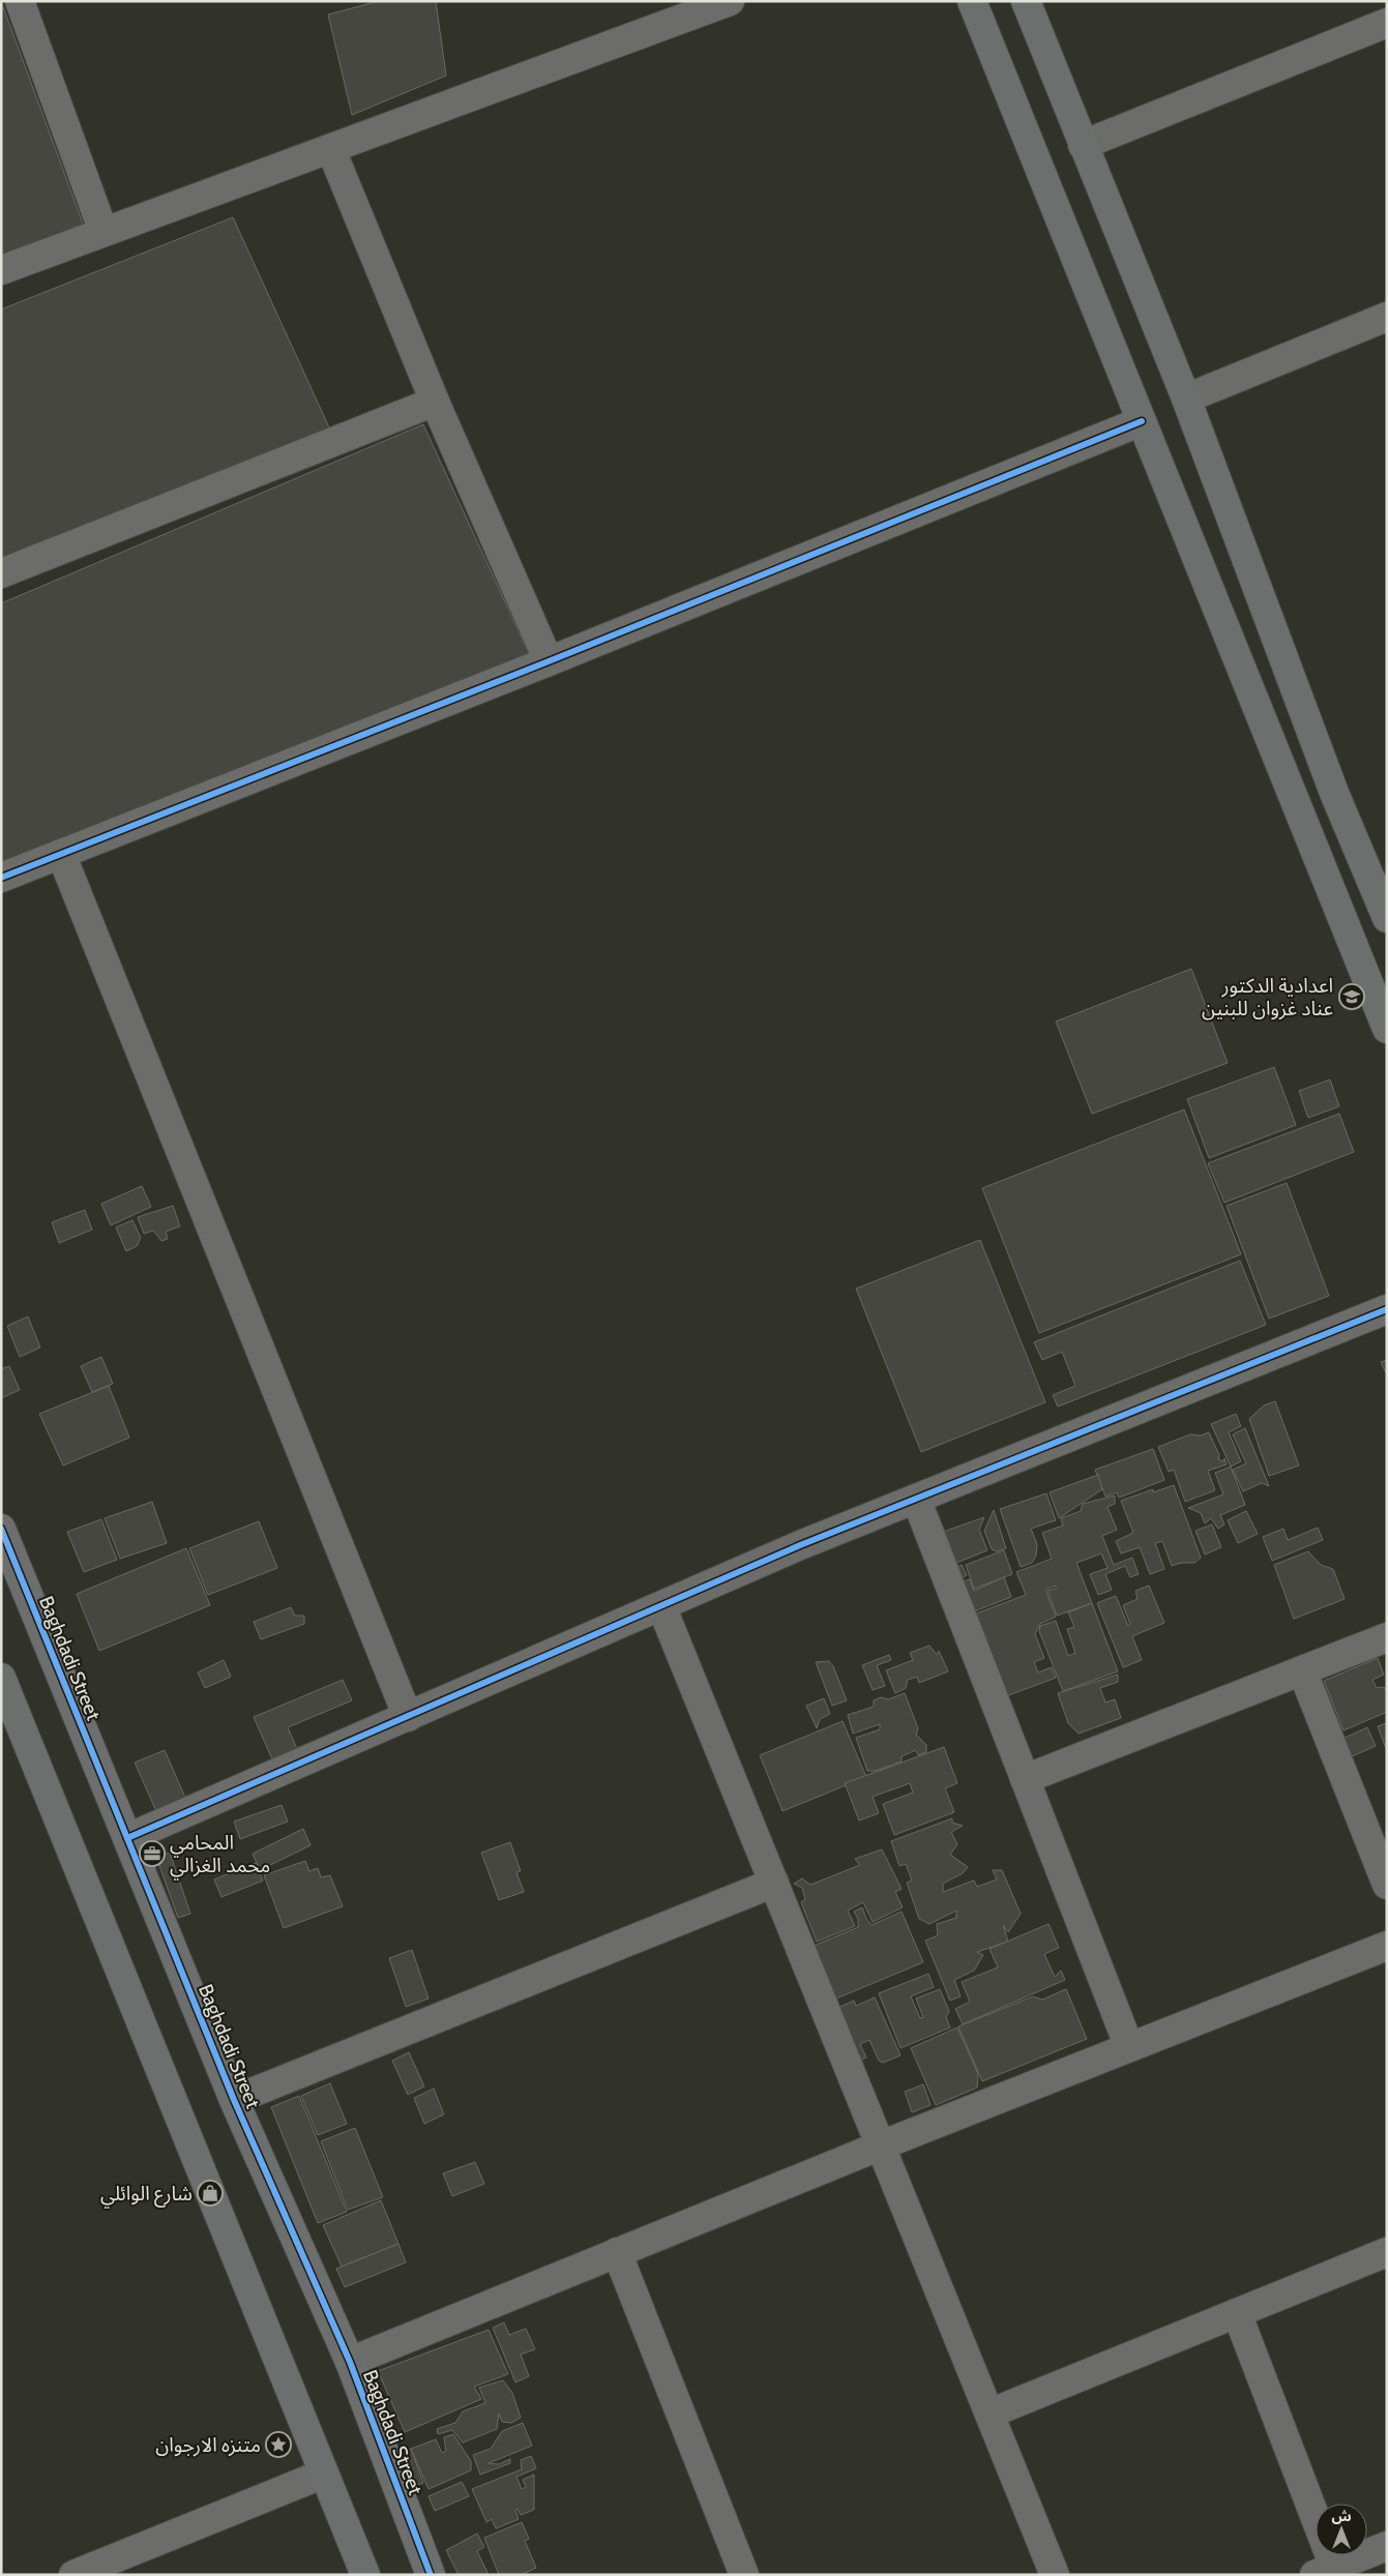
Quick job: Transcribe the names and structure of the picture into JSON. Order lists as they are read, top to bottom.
{
  "streets": {
    "street": ["Baghdadi Street"]
  },
  "places": {
    "school or university": ["اعدادية الدكتور عناد غزوان للبنين"],
    "office": ["المحامي محمد الغزالي"],
    "shop": ["شارع الوائلي"],
    "place": ["متنزه الارجوان"]
  },
  "north": "top"
}
